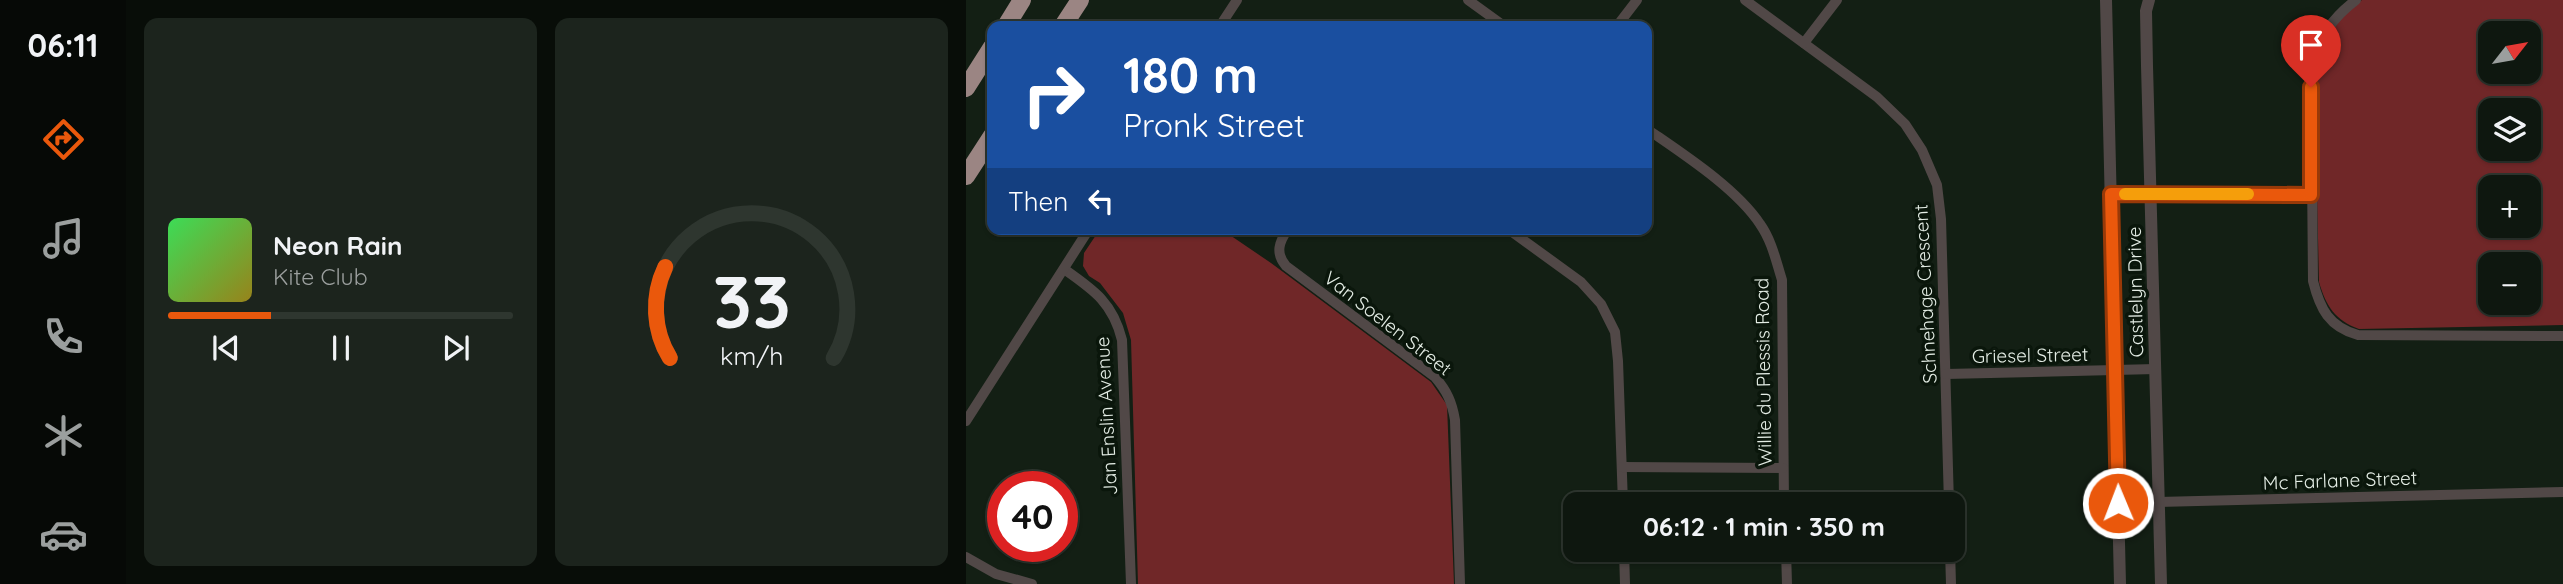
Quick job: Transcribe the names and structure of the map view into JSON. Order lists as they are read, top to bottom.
{
  "streets": {
    "street": [
      "Castlelyn Drive",
      "Schnehage Crescent",
      "Van Soelen Street",
      "Griesel Street",
      "Willie du Plessis Road",
      "Jan Enslin Avenue",
      "Mc Farlane Street"
    ]
  },
  "crossings": [
    ["Castlelyn Drive", "Griesel Street"],
    ["Castlelyn Drive", "Mc Farlane Street"],
    ["Schnehage Crescent", "Griesel Street"]
  ],
  "north": "top right",
  "page": {
    "tabs": "06:11",
    "map_buttons": ["+", "−"],
    "turn": ["180 m", "Pronk Street"],
    "then": "Then",
    "song": ["Neon Rain", "Kite Club"],
    "limit": "40",
    "trip": "06:12 · 1 min · 350 m",
    "gauge": ["33", "km/h"]
  }
}
